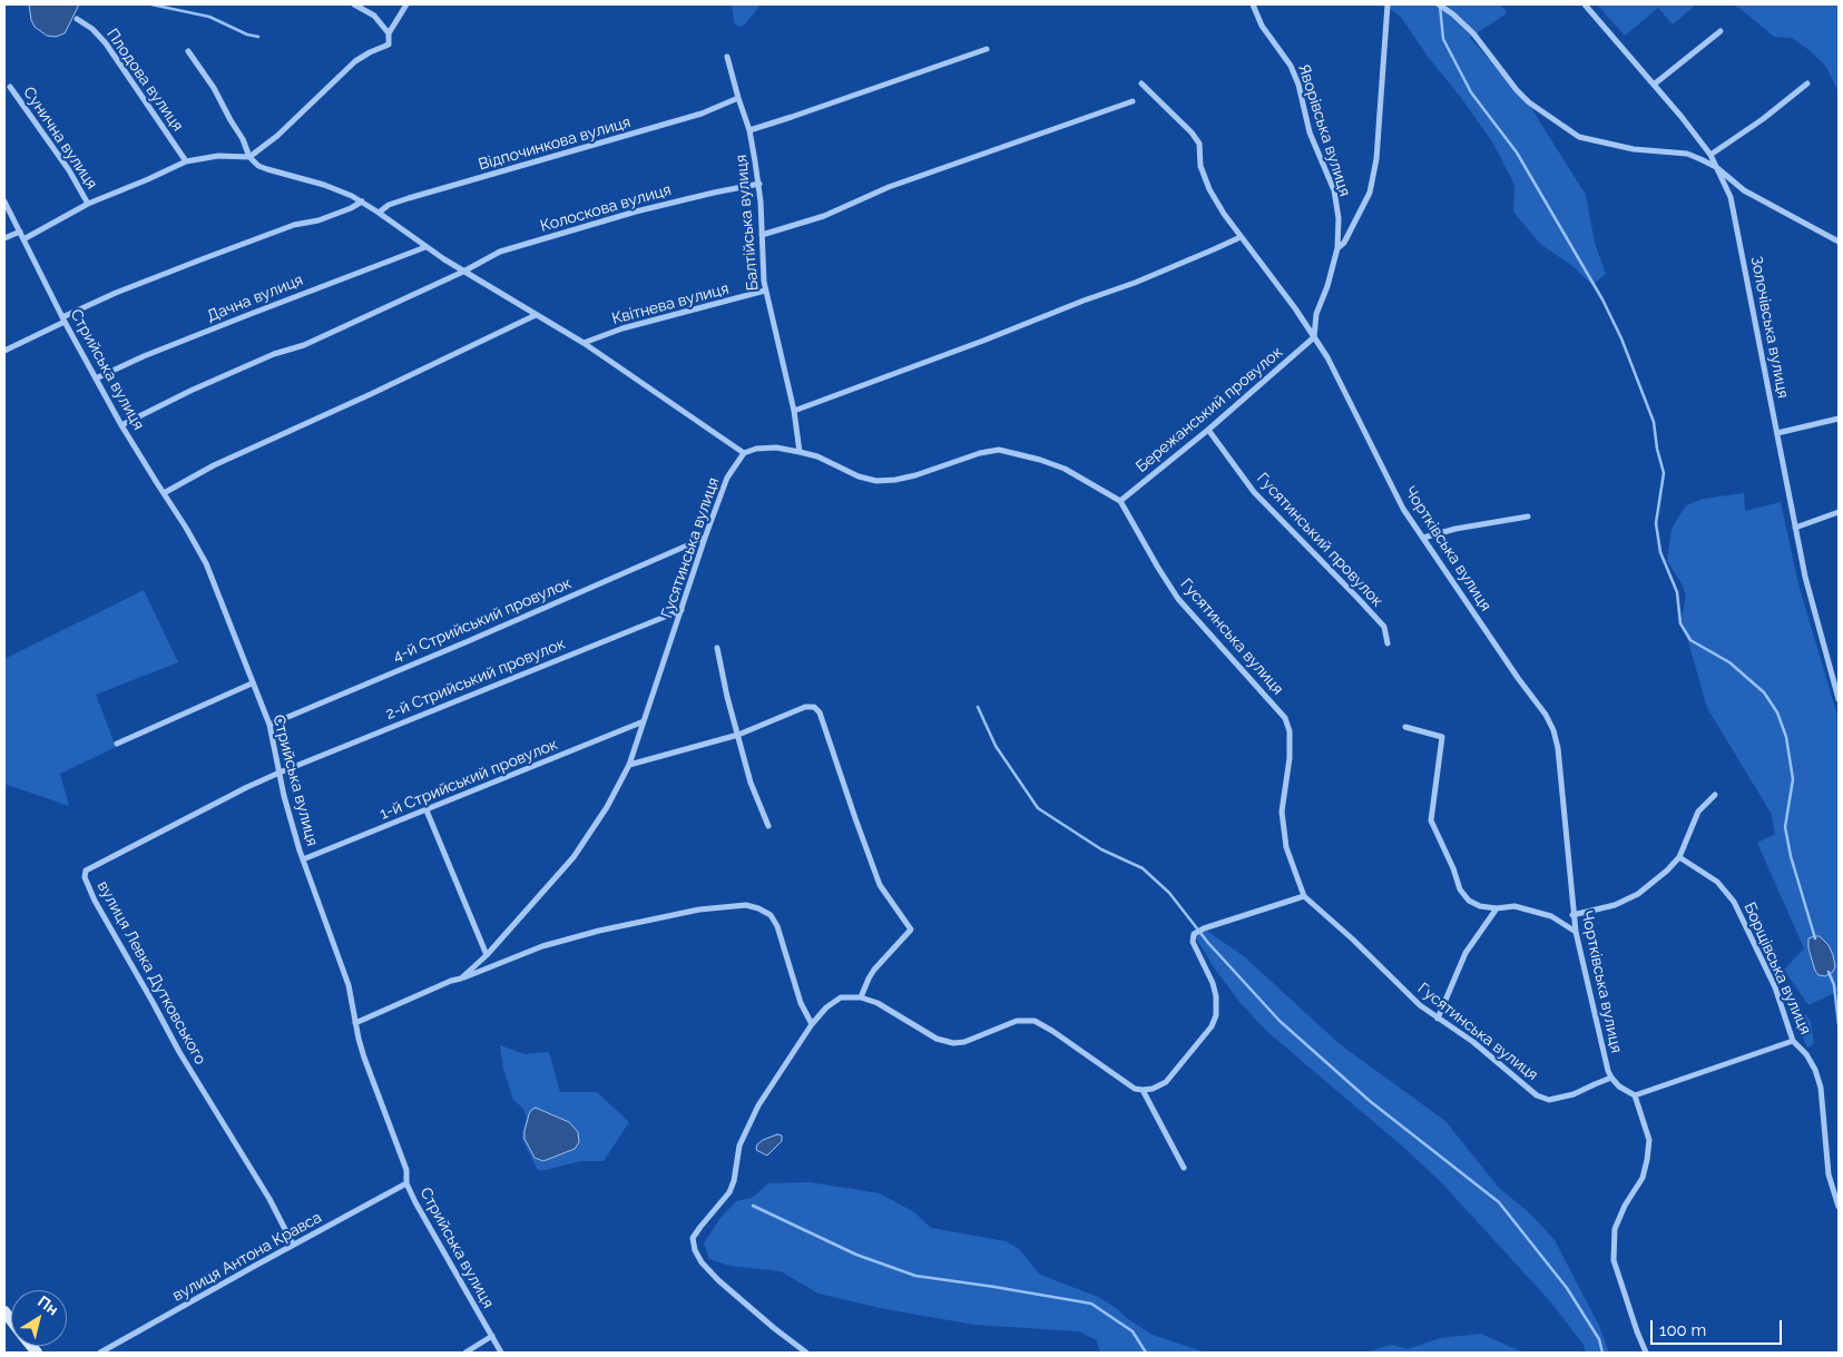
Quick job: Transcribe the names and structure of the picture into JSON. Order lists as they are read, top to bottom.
{
  "streets": {
    "street": [
      "Плодова вулиця",
      "Яворівська вулиця",
      "Сунична вулиця",
      "Відпочинкова вулиця",
      "Колоскова вулиця",
      "Балтійська вулиця",
      "Дачна вулиця",
      "Квітнева вулиця",
      "Золочівська вулиця",
      "Стрийська вулиця",
      "Бережанський провулок",
      "Гусятинський провулок",
      "Гусятинська вулиця",
      "Чортківська вулиця",
      "4-й Стрийський провулок",
      "2-й Стрийський провулок",
      "1-й Стрийський провулок",
      "Борщівська вулиця",
      "вулиця Левка Дутковського",
      "вулиця Антона Кравса"
    ]
  },
  "crossings": [
    ["Яворівська вулиця", "Бережанський провулок"],
    ["Яворівська вулиця", "Чортківська вулиця"],
    ["Відпочинкова вулиця", "Балтійська вулиця"],
    ["Колоскова вулиця", "Балтійська вулиця"],
    ["Колоскова вулиця", "Стрийська вулиця"],
    ["Балтійська вулиця", "Квітнева вулиця"],
    ["Дачна вулиця", "Стрийська вулиця"],
    ["Стрийська вулиця", "4-й Стрийський провулок"],
    ["Стрийська вулиця", "2-й Стрийський провулок"],
    ["Стрийська вулиця", "1-й Стрийський провулок"],
    ["Стрийська вулиця", "вулиця Левка Дутковського"],
    ["Стрийська вулиця", "вулиця Антона Кравса"],
    ["Бережанський провулок", "Гусятинський провулок"],
    ["Бережанський провулок", "Гусятинська вулиця"],
    ["Бережанський провулок", "Чортківська вулиця"],
    ["Гусятинська вулиця", "Чортківська вулиця"],
    ["Гусятинська вулиця", "4-й Стрийський провулок"],
    ["Гусятинська вулиця", "2-й Стрийський провулок"],
    ["Гусятинська вулиця", "1-й Стрийський провулок"],
    ["2-й Стрийський провулок", "вулиця Левка Дутковського"],
    ["вулиця Левка Дутковського", "вулиця Антона Кравса"]
  ],
  "scale_bar": "100 m",
  "north": "top right"
}
